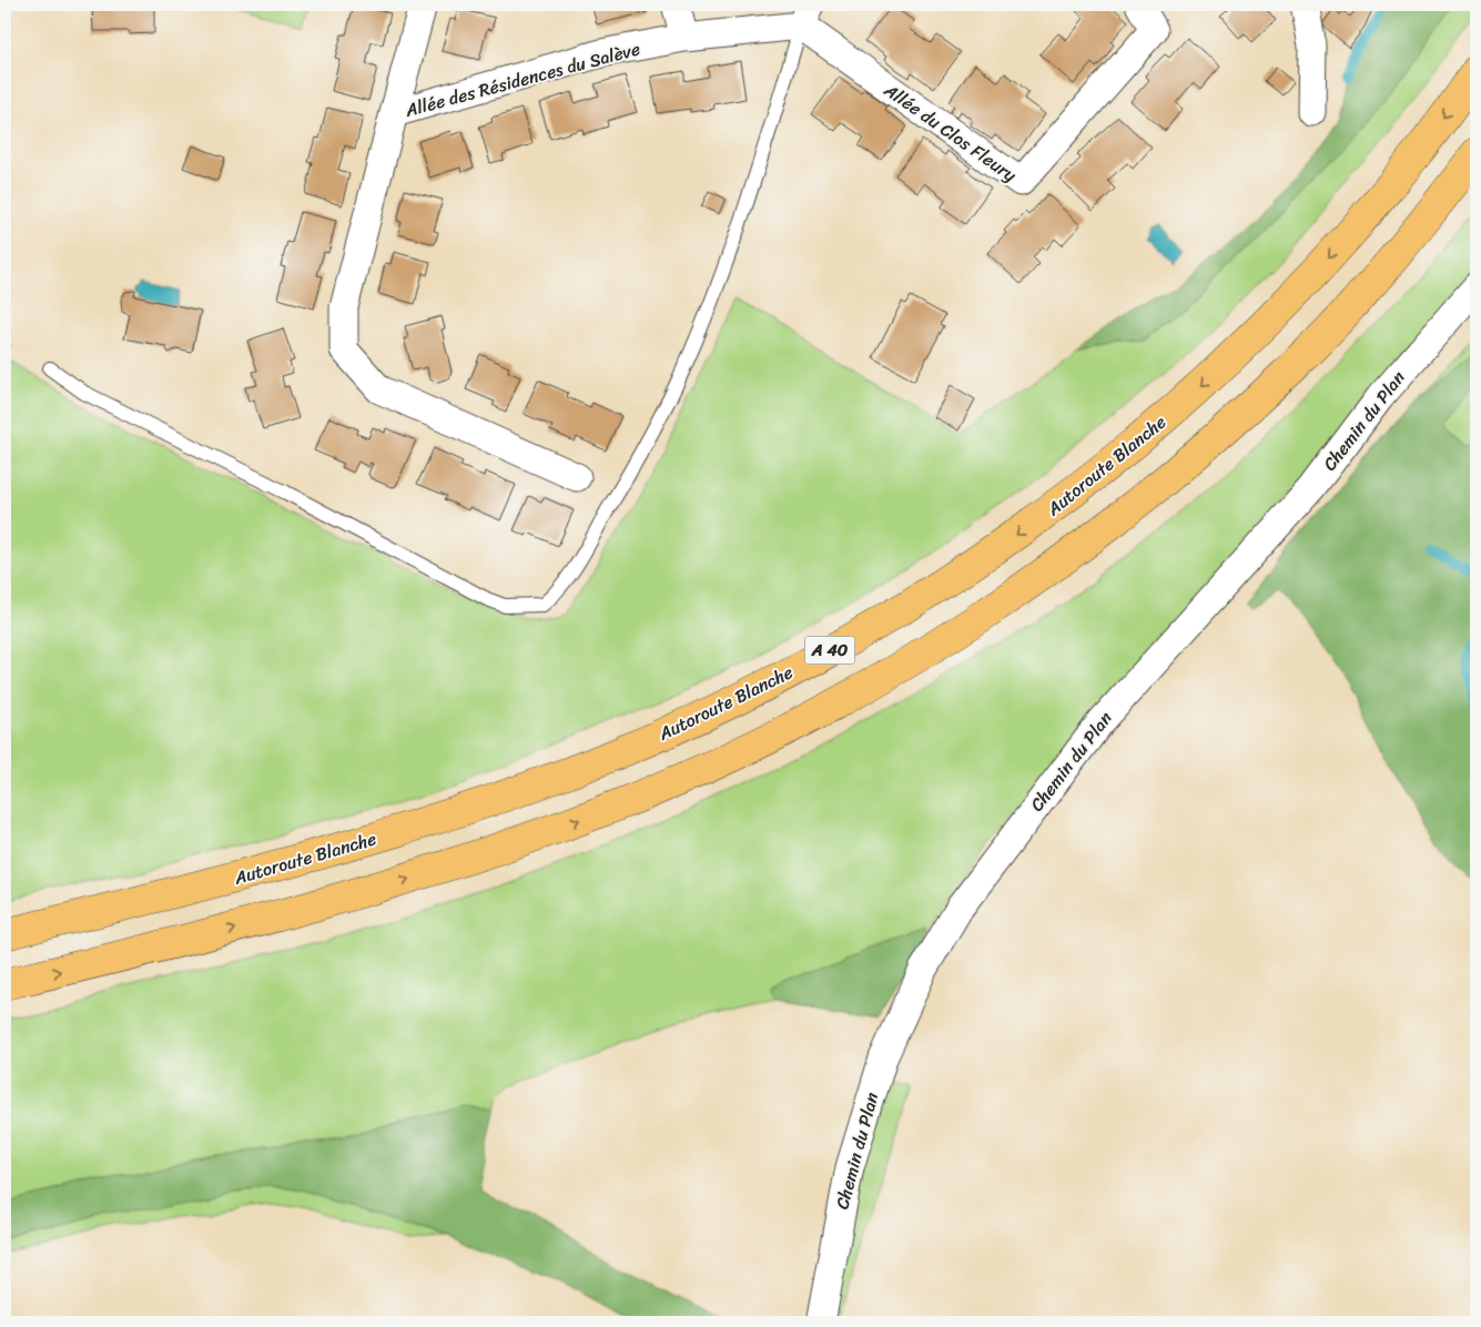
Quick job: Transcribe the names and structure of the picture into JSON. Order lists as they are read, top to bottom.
{
  "streets": {
    "highway": ["Autoroute Blanche", "A 40"],
    "street": ["Allée des Résidences du Salève", "Allée du Clos Fleury", "Chemin du Plan"]
  },
  "crossings": [
    ["Allée des Résidences du Salève", "Allée du Clos Fleury"]
  ]
}
